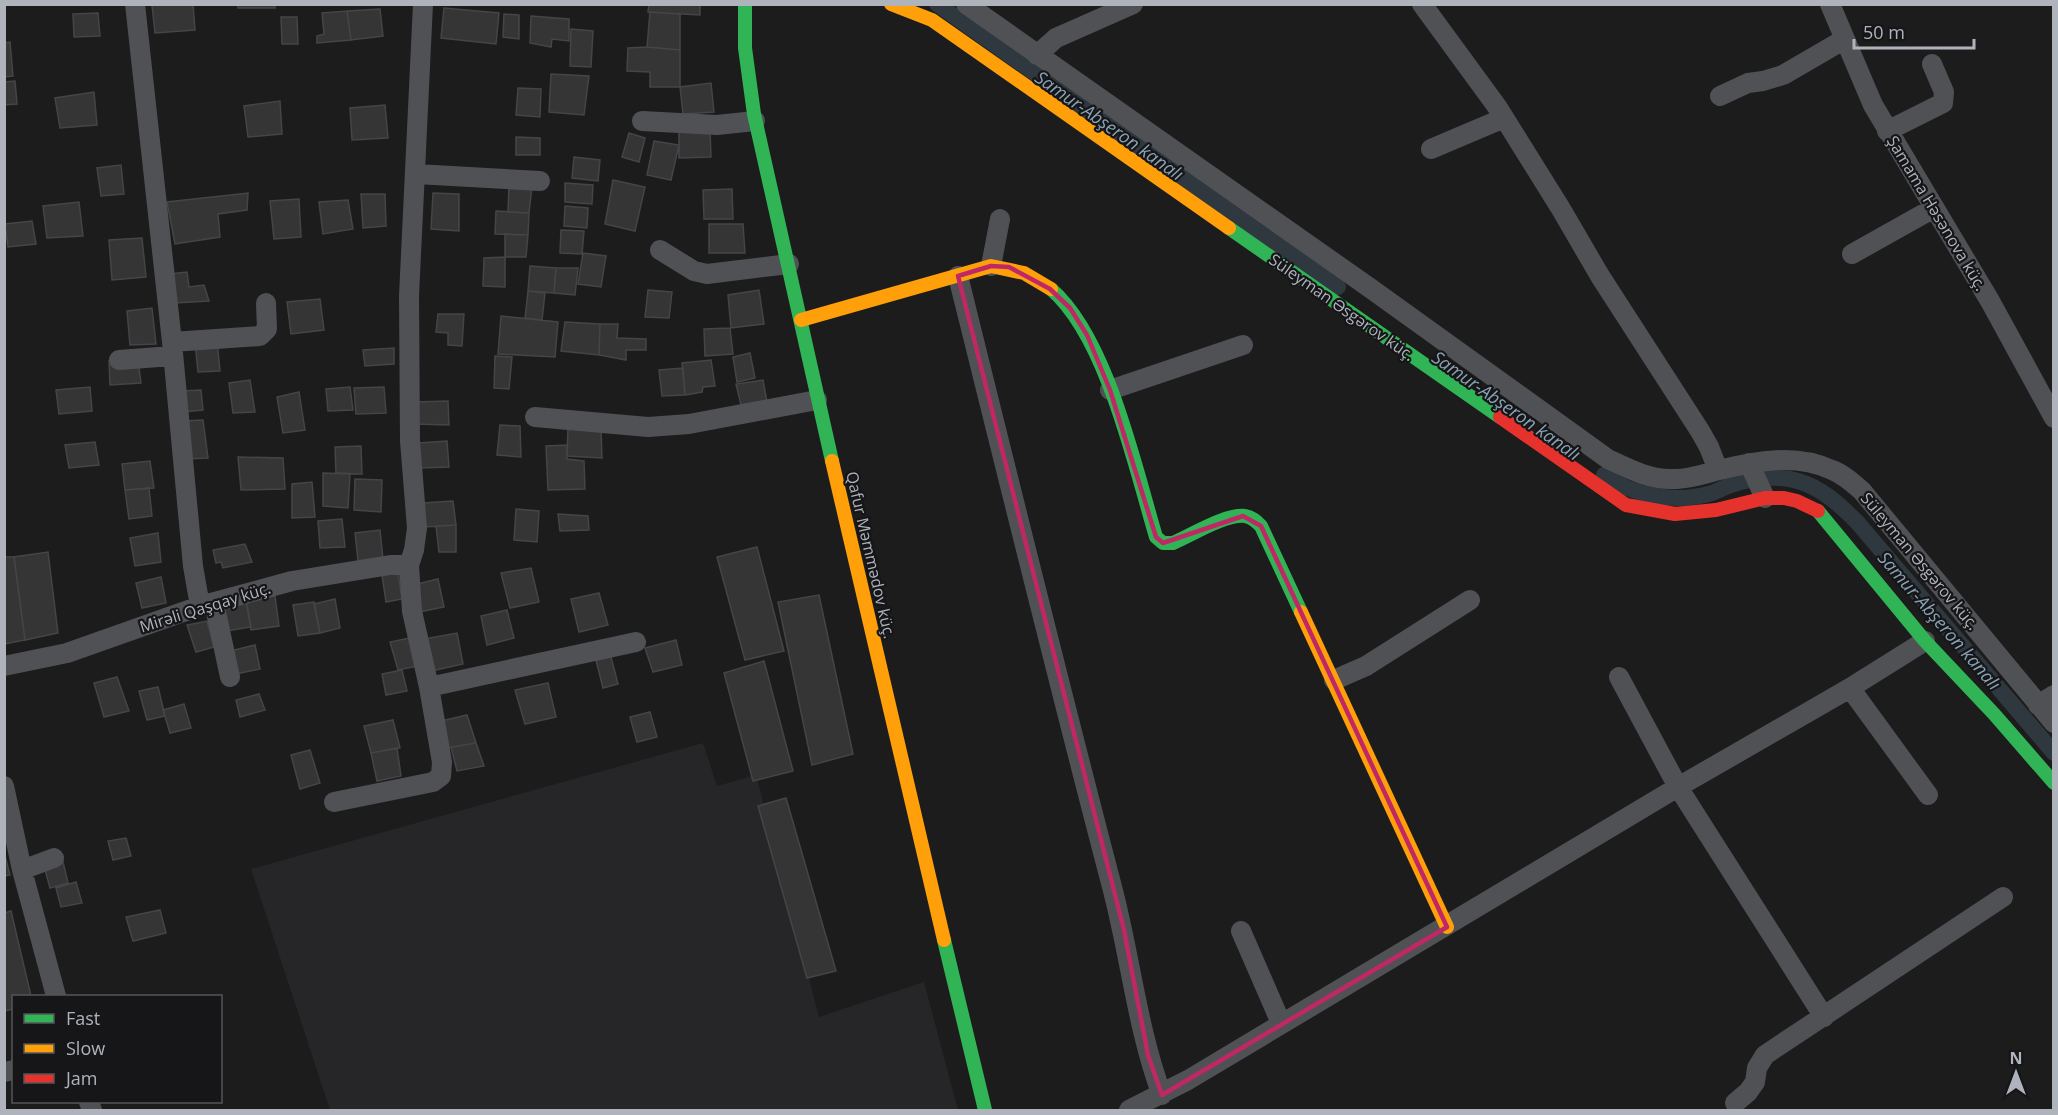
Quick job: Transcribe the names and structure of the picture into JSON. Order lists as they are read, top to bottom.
{
  "streets": {
    "street": [
      "Şamama Həsənova küç.",
      "Süleyman Əsgərov küç.",
      "Qafur Məmmədov küç.",
      "Mirəli Qaşqay küç."
    ]
  },
  "water": ["Samur-Abşeron kanalı"],
  "legend": ["Fast", "Slow", "Jam"],
  "scale_bar": "50 m",
  "north": "top"
}
